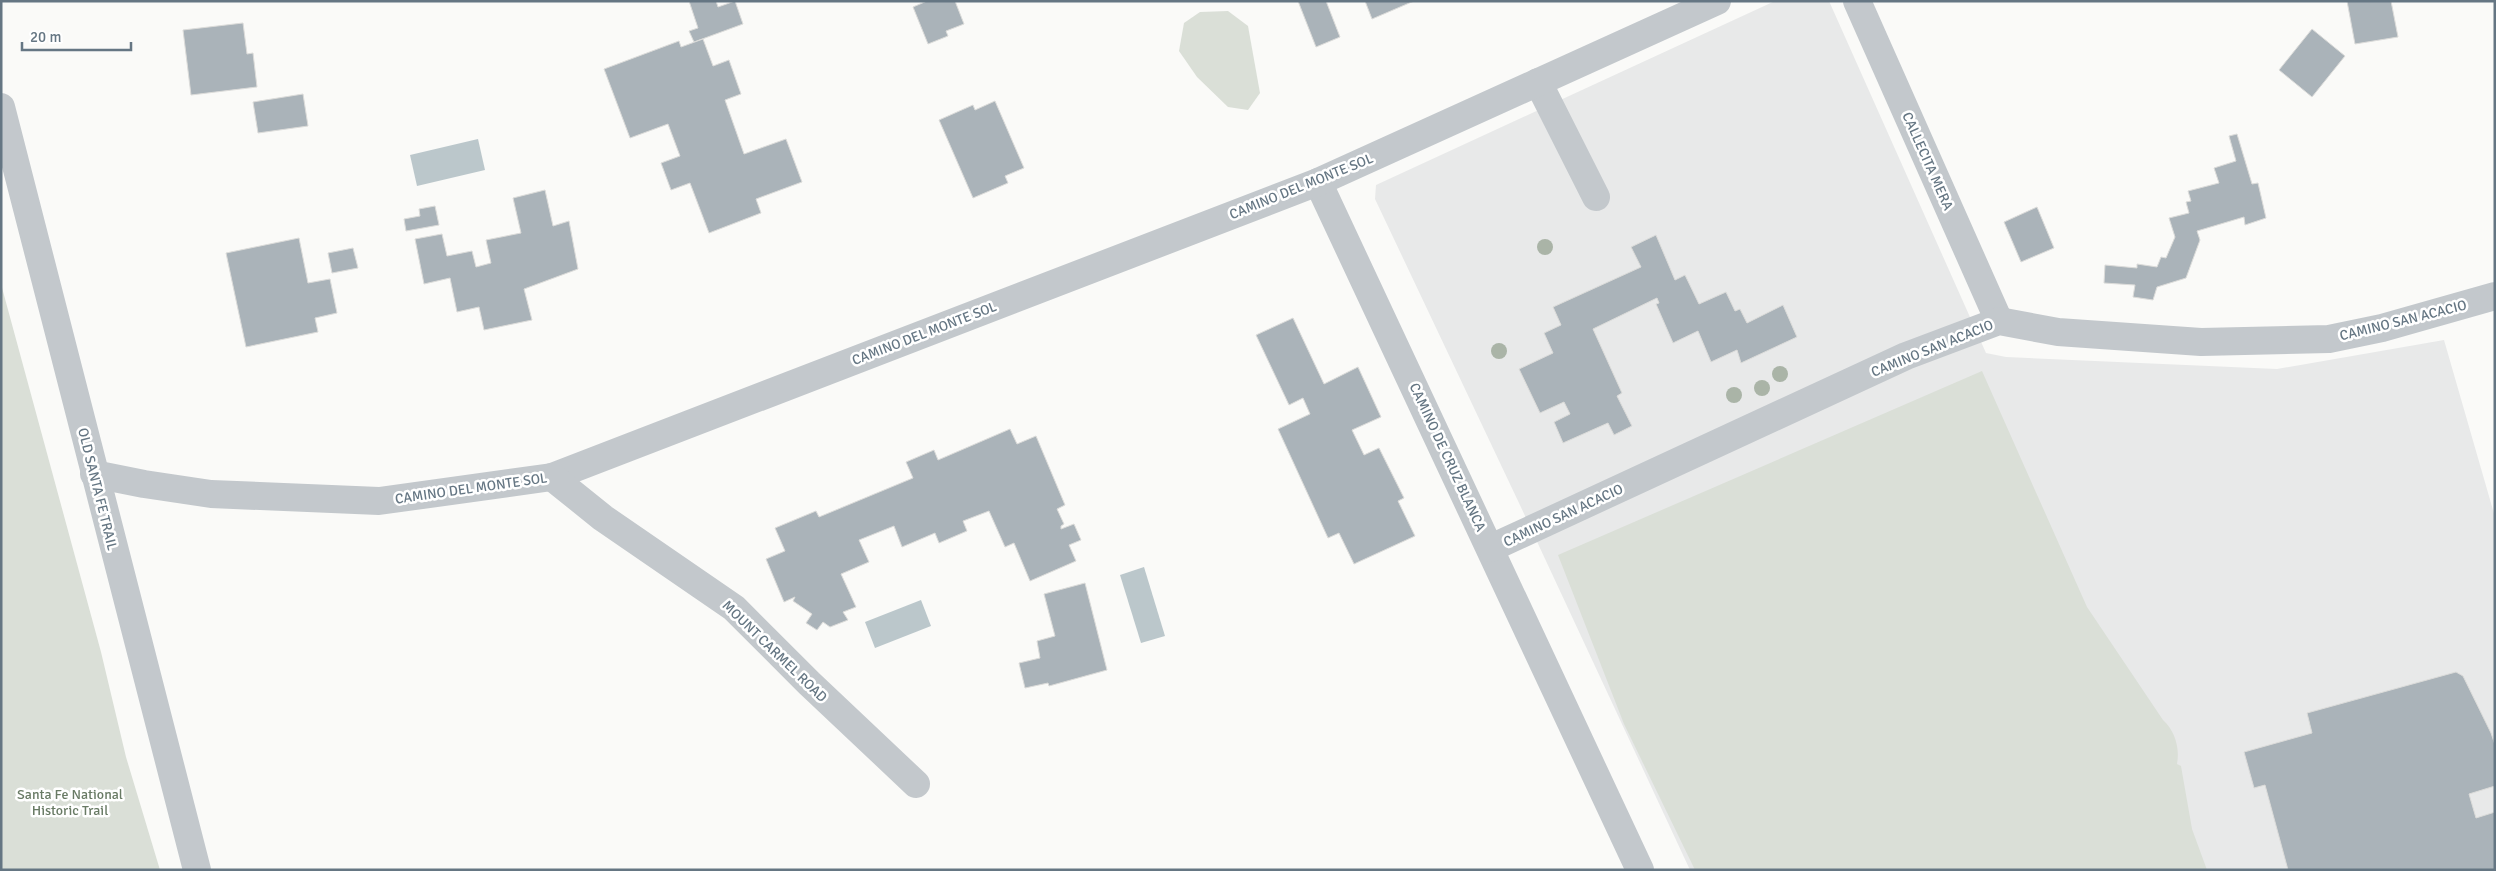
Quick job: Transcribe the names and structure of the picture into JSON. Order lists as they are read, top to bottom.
{
  "streets": {
    "street": [
      "CALLECITA MERA",
      "CAMINO DEL MONTE SOL",
      "CAMINO SAN ACACIO",
      "CAMINO DE CRUZ BLANCA",
      "OLD SANTA FE TRAIL",
      "MOUNT CARMEL ROAD"
    ]
  },
  "crossings": [
    ["CALLECITA MERA", "CAMINO SAN ACACIO"],
    ["CAMINO DEL MONTE SOL", "CAMINO DE CRUZ BLANCA"],
    ["CAMINO DEL MONTE SOL", "OLD SANTA FE TRAIL"],
    ["CAMINO DEL MONTE SOL", "MOUNT CARMEL ROAD"],
    ["CAMINO SAN ACACIO", "CAMINO DE CRUZ BLANCA"]
  ],
  "parks": ["Santa Fe National Historic Trail"],
  "scale_bar": "20 m"
}
